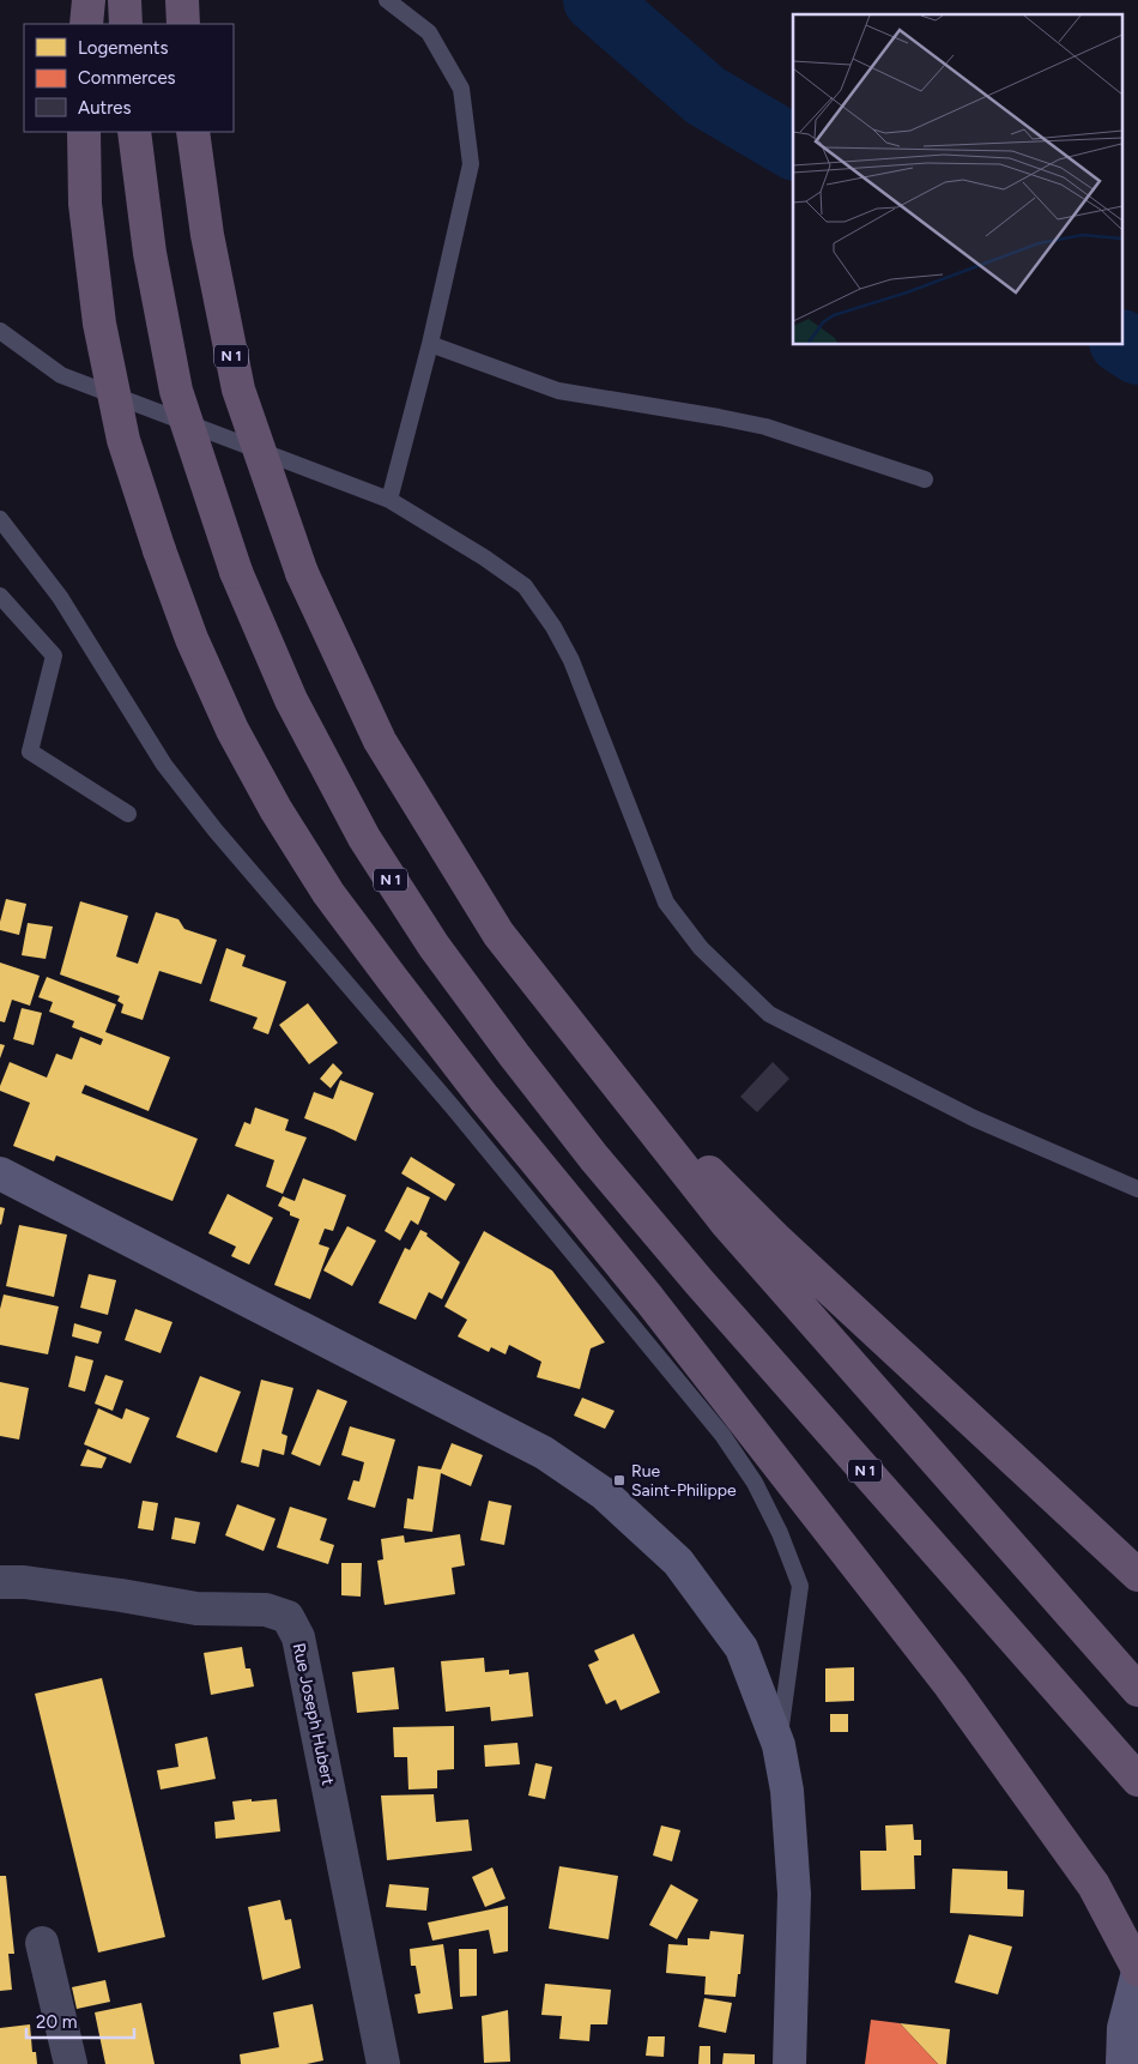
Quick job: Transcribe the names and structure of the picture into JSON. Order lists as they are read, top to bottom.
{
  "streets": {
    "highway": ["N 1"],
    "street": ["Rue Joseph Hubert"]
  },
  "places": {
    "transit": ["Rue Saint-Philippe"]
  },
  "legend": ["Logements", "Commerces", "Autres"],
  "scale_bar": "20 m"
}
